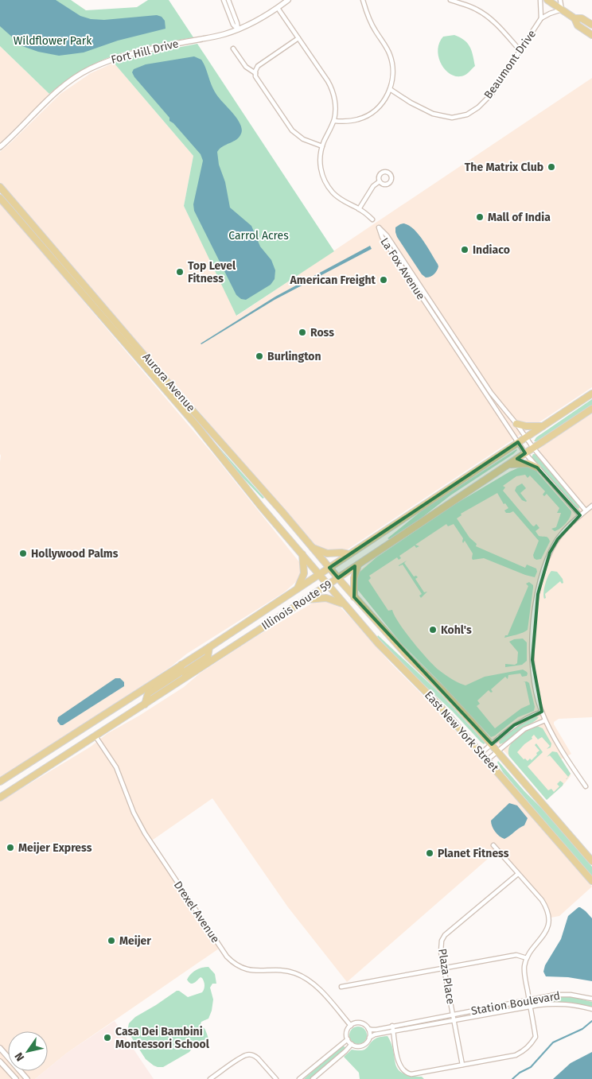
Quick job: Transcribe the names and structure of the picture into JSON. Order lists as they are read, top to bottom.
{
  "streets": {
    "main road": ["Aurora Avenue", "Illinois Route 59", "East New York Street"],
    "street": [
      "Fort Hill Drive",
      "Beaumont Drive",
      "La Fox Avenue",
      "Drexel Avenue",
      "Plaza Place",
      "Station Boulevard"
    ]
  },
  "crossings": [
    ["La Fox Avenue", "Illinois Route 59"],
    ["Aurora Avenue", "Illinois Route 59"],
    ["Aurora Avenue", "East New York Street"],
    ["Illinois Route 59", "East New York Street"],
    ["Illinois Route 59", "Drexel Avenue"],
    ["Drexel Avenue", "Station Boulevard"],
    ["Plaza Place", "Station Boulevard"]
  ],
  "parks": ["Wildflower Park", "Carrol Acres"],
  "places": [
    "The Matrix Club",
    "Mall of India",
    "Indiaco",
    "Top Level Fitness",
    "American Freight",
    "Ross",
    "Burlington",
    "Hollywood Palms",
    "Kohl's",
    "Meijer Express",
    "Planet Fitness",
    "Meijer",
    "Casa Dei Bambini Montessori School"
  ],
  "north": "bottom left"
}
